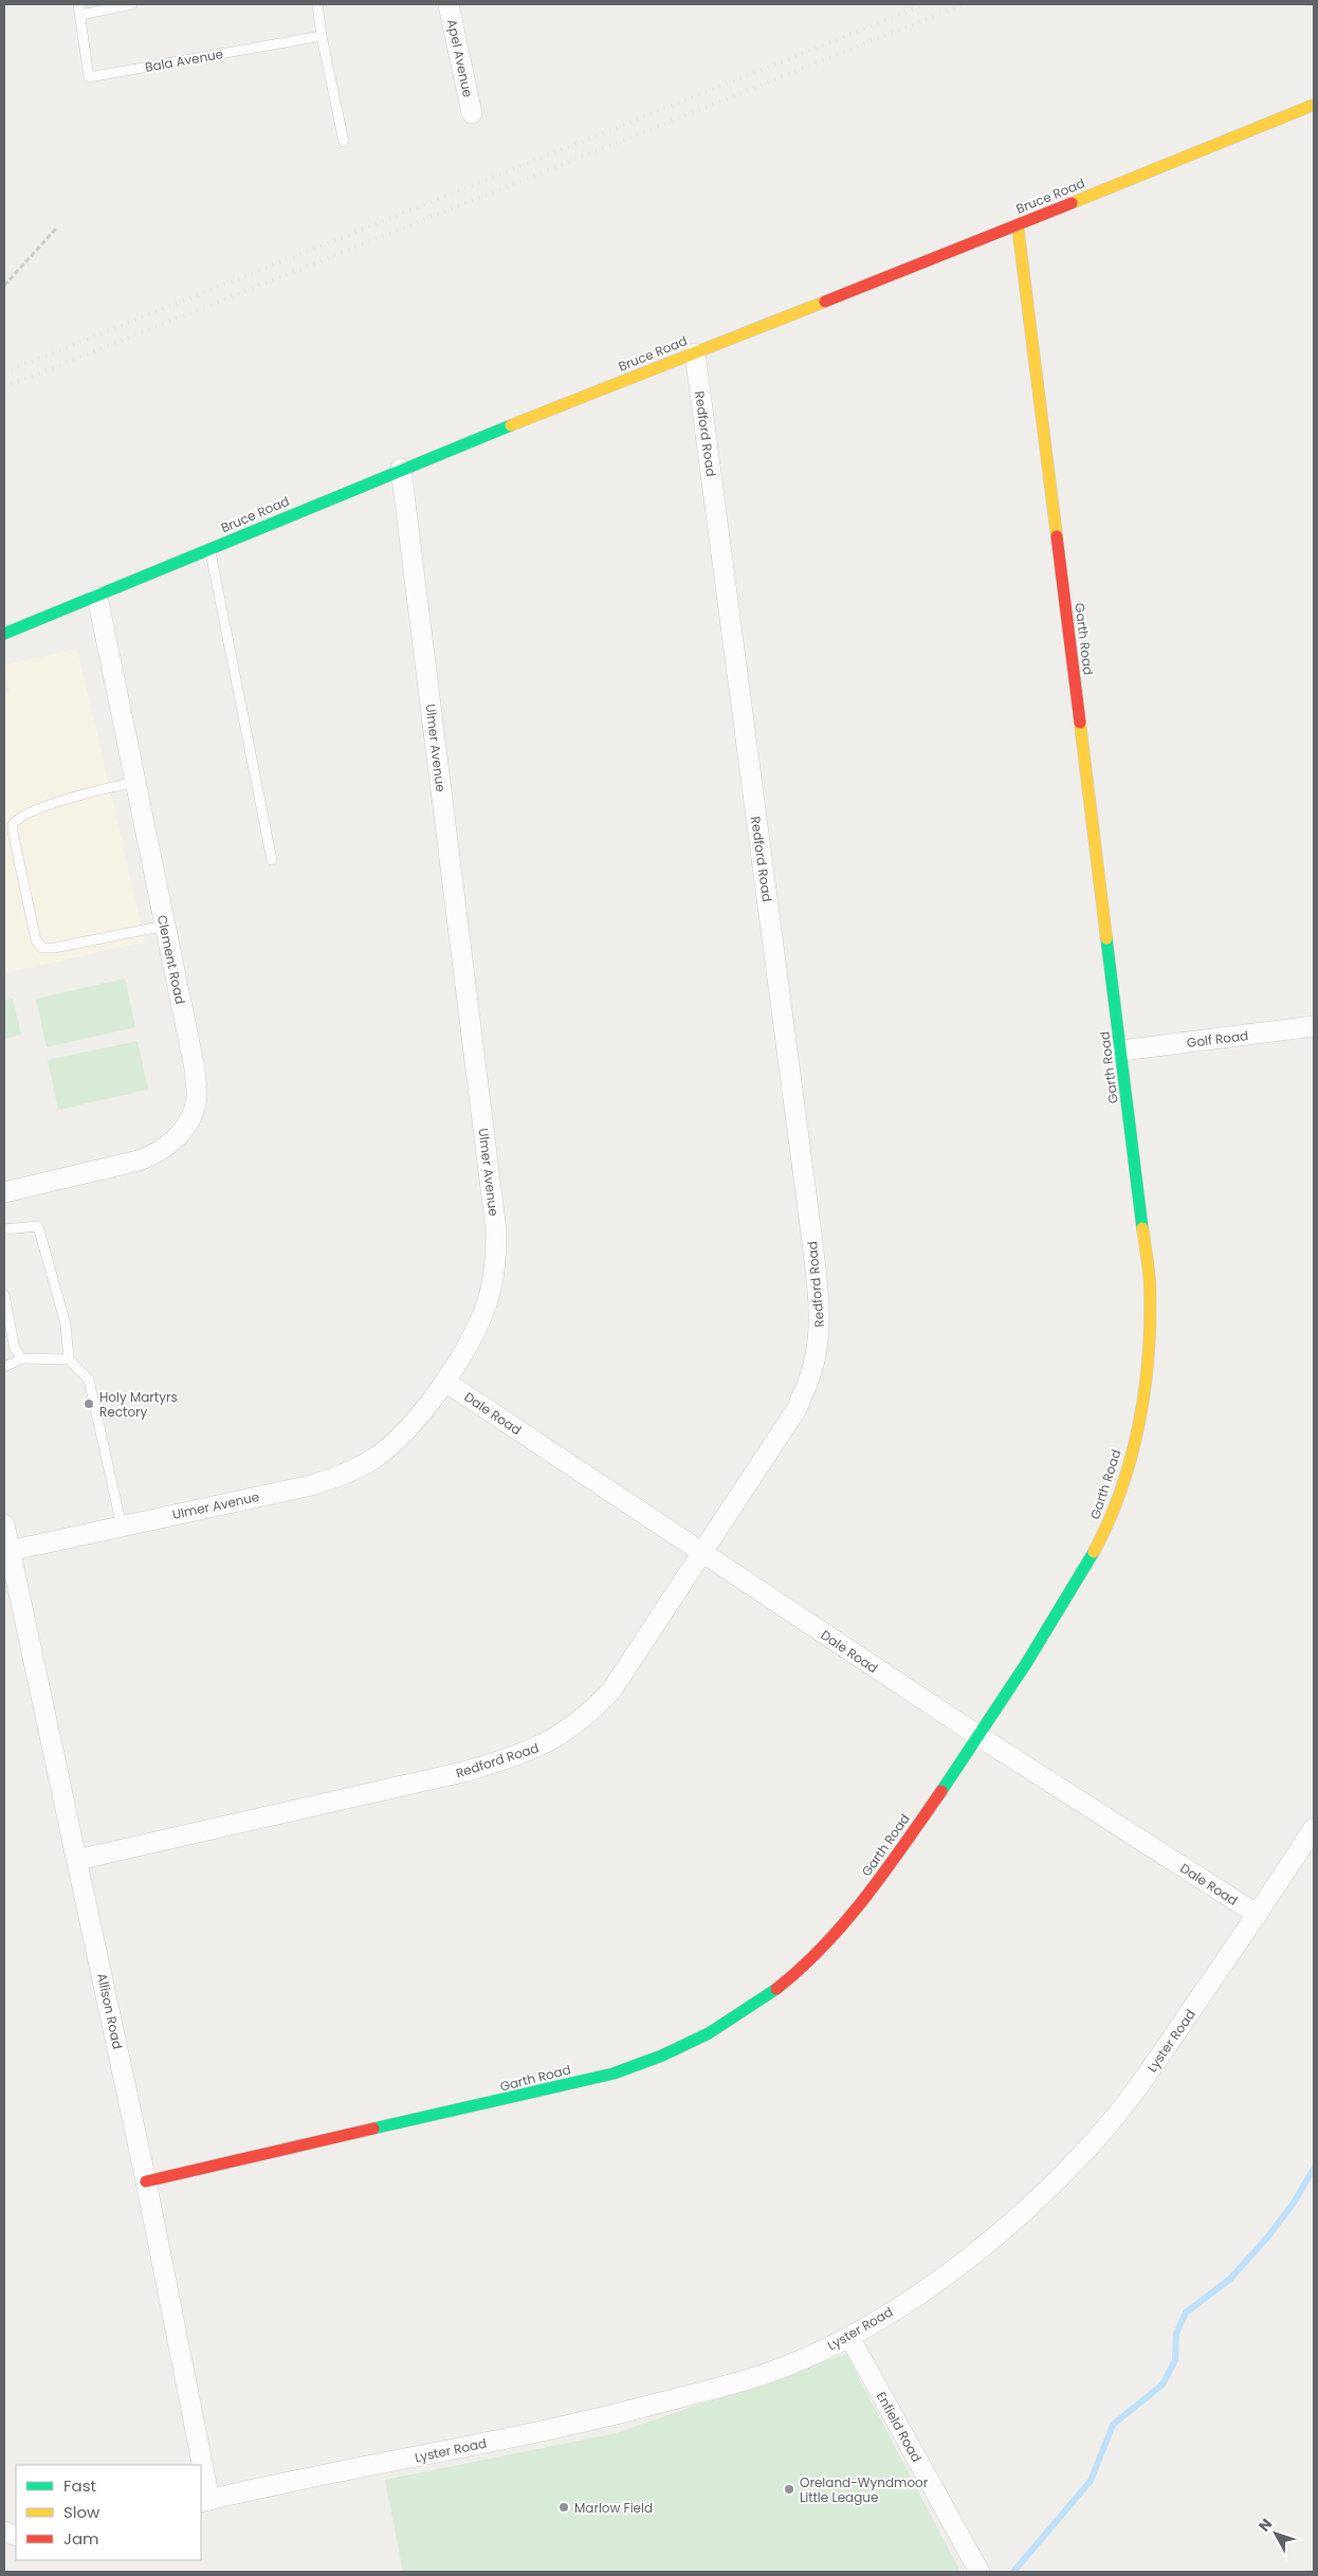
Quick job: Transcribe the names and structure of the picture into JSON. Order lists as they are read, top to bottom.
{
  "streets": {
    "street": [
      "Apel Avenue",
      "Bruce Road",
      "Redford Road",
      "Garth Road",
      "Ulmer Avenue",
      "Clement Road",
      "Golf Road",
      "Dale Road",
      "Allison Road",
      "Lyster Road",
      "Enfield Road"
    ],
    "lane": ["Bala Avenue"]
  },
  "crossings": [
    ["Bruce Road", "Redford Road"],
    ["Bruce Road", "Garth Road"],
    ["Bruce Road", "Ulmer Avenue"],
    ["Bruce Road", "Clement Road"],
    ["Redford Road", "Dale Road"],
    ["Redford Road", "Allison Road"],
    ["Garth Road", "Golf Road"],
    ["Garth Road", "Dale Road"],
    ["Garth Road", "Allison Road"],
    ["Ulmer Avenue", "Dale Road"],
    ["Ulmer Avenue", "Allison Road"],
    ["Dale Road", "Lyster Road"],
    ["Allison Road", "Lyster Road"],
    ["Lyster Road", "Enfield Road"]
  ],
  "places": ["Holy Martyrs Rectory", "Oreland-Wyndmoor Little League", "Marlow Field"],
  "legend": ["Fast", "Slow", "Jam"],
  "north": "top left"
}
